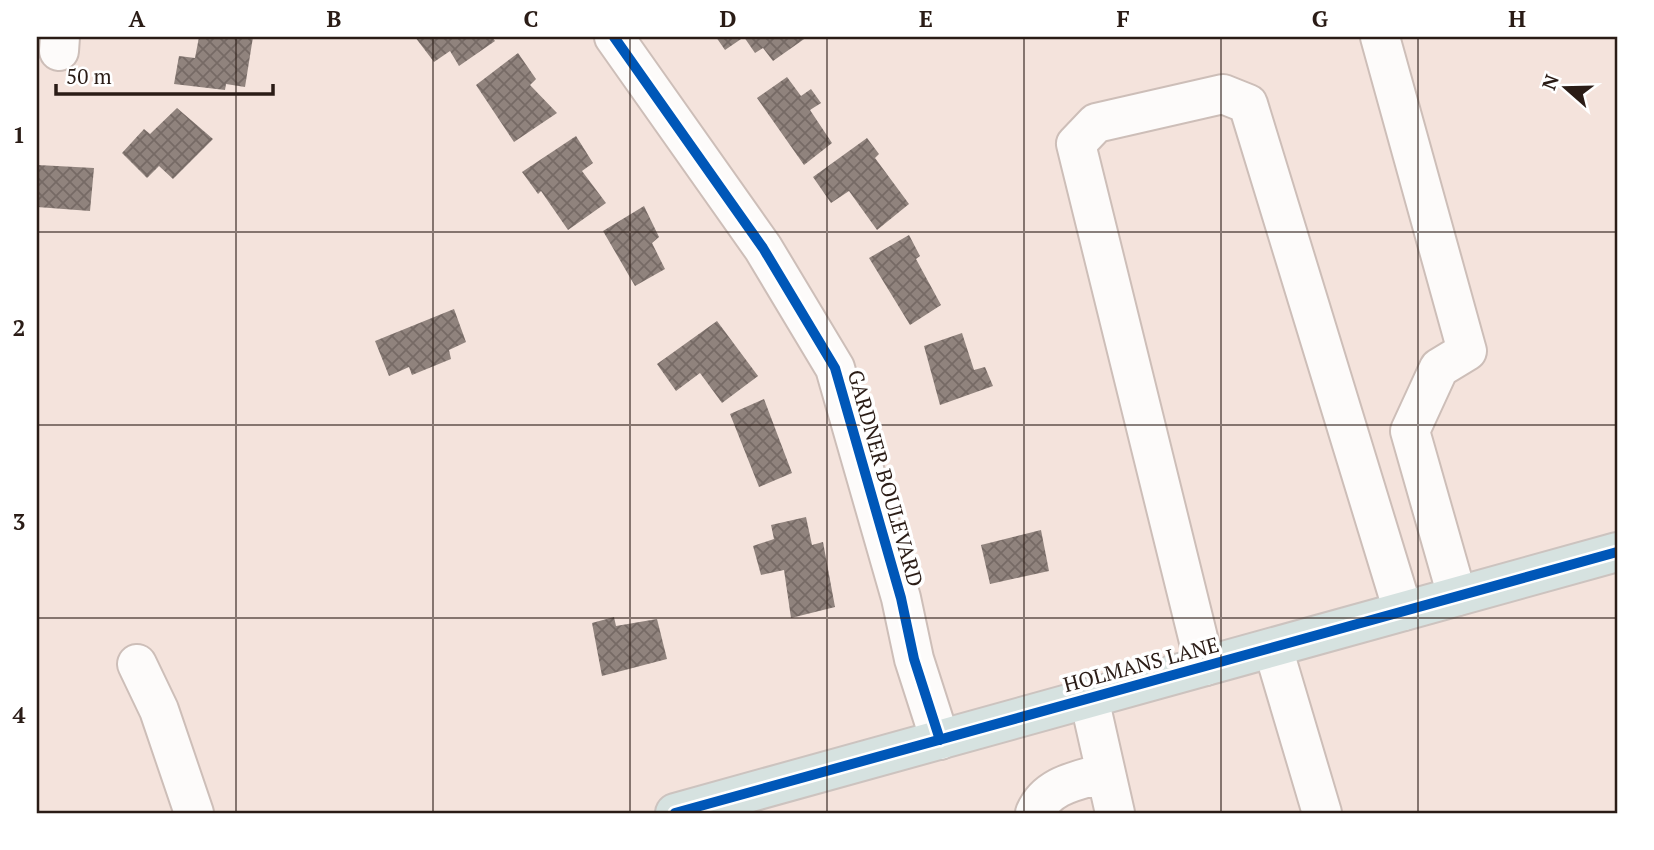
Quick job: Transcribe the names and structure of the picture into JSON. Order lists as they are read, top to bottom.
{
  "streets": {
    "main road": ["HOLMANS LANE"],
    "street": ["GARDNER BOULEVARD"]
  },
  "crossings": [
    ["GARDNER BOULEVARD", "HOLMANS LANE"]
  ],
  "scale_bar": "50 m",
  "north": "left",
  "grid": {
    "columns": [
      "A",
      "B",
      "C",
      "D",
      "E",
      "F",
      "G",
      "H"
    ],
    "rows": [
      "1",
      "2",
      "3",
      "4"
    ]
  }
}
